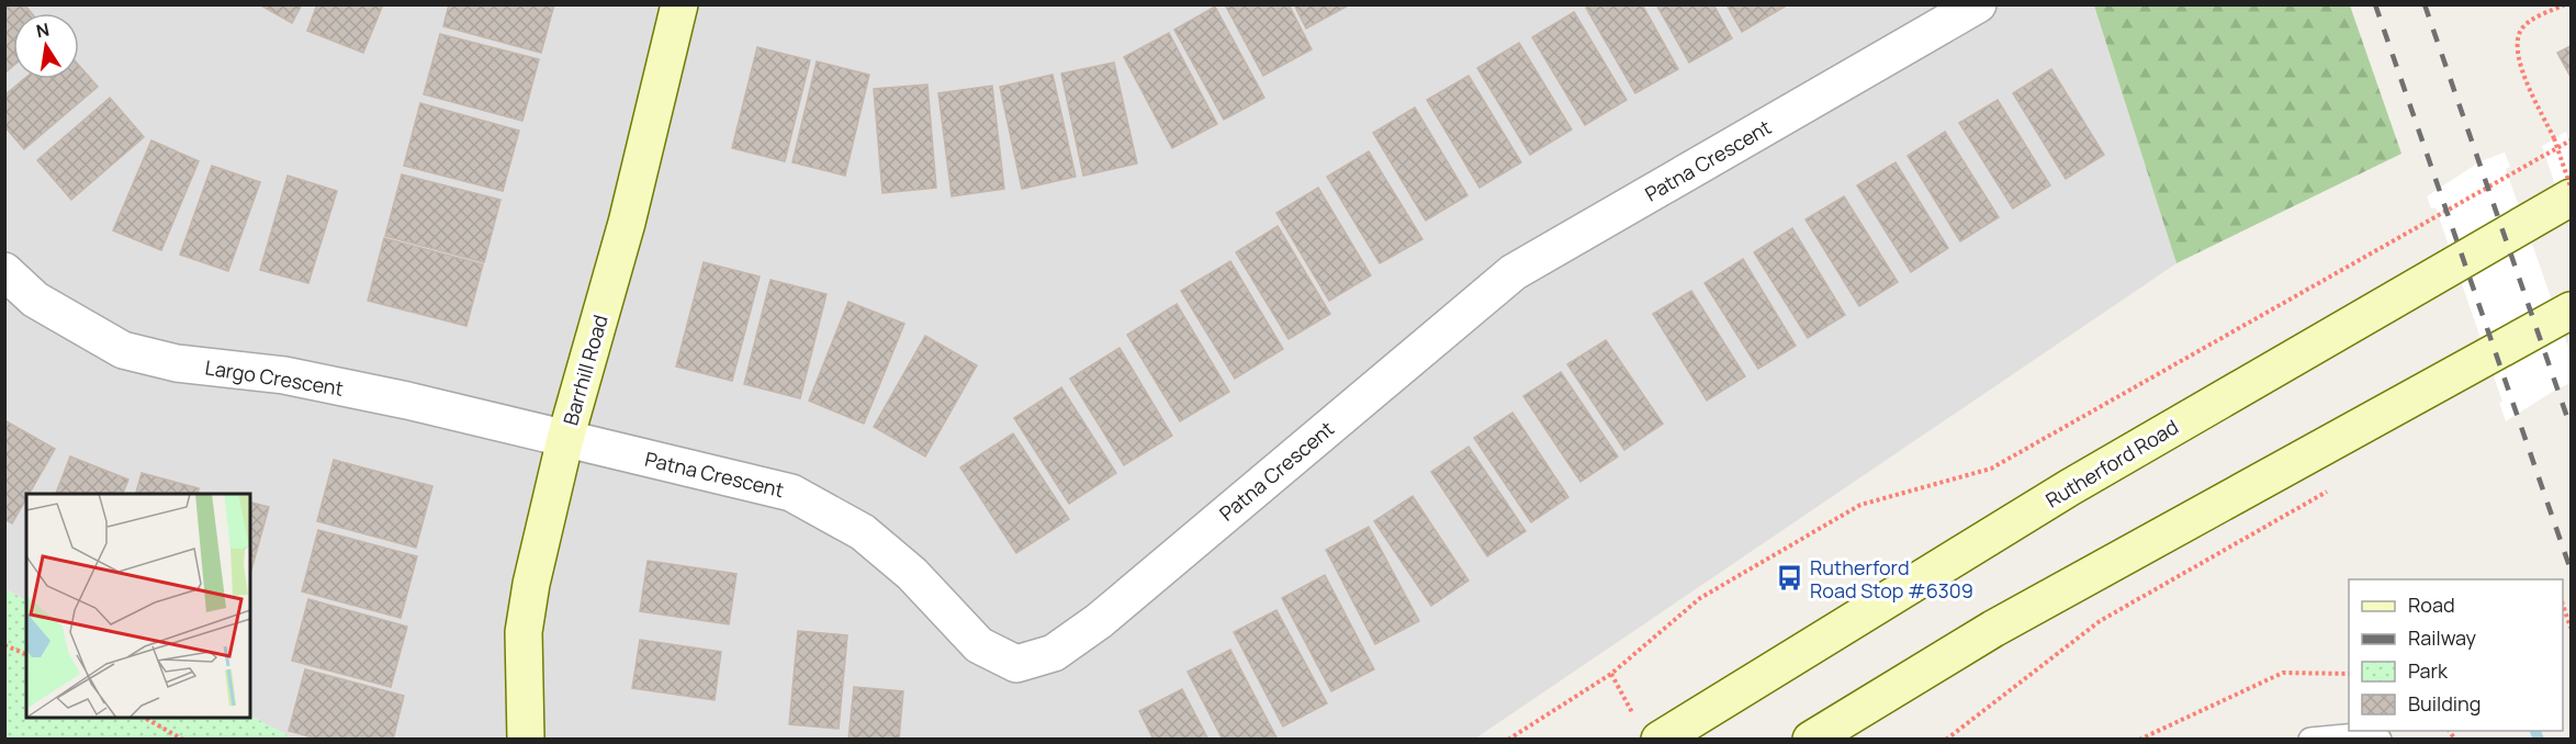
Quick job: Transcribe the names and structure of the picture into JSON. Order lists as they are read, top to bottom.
{
  "streets": {
    "main road": ["Barrhill Road", "Rutherford Road"],
    "street": ["Patna Crescent", "Largo Crescent"]
  },
  "crossings": [
    ["Patna Crescent", "Barrhill Road"],
    ["Patna Crescent", "Largo Crescent"],
    ["Barrhill Road", "Largo Crescent"]
  ],
  "places": {
    "bus stop": ["Rutherford Road Stop #6309"]
  },
  "legend": [
    "Road",
    "Railway",
    "Park",
    "Building"
  ],
  "north": "top"
}
